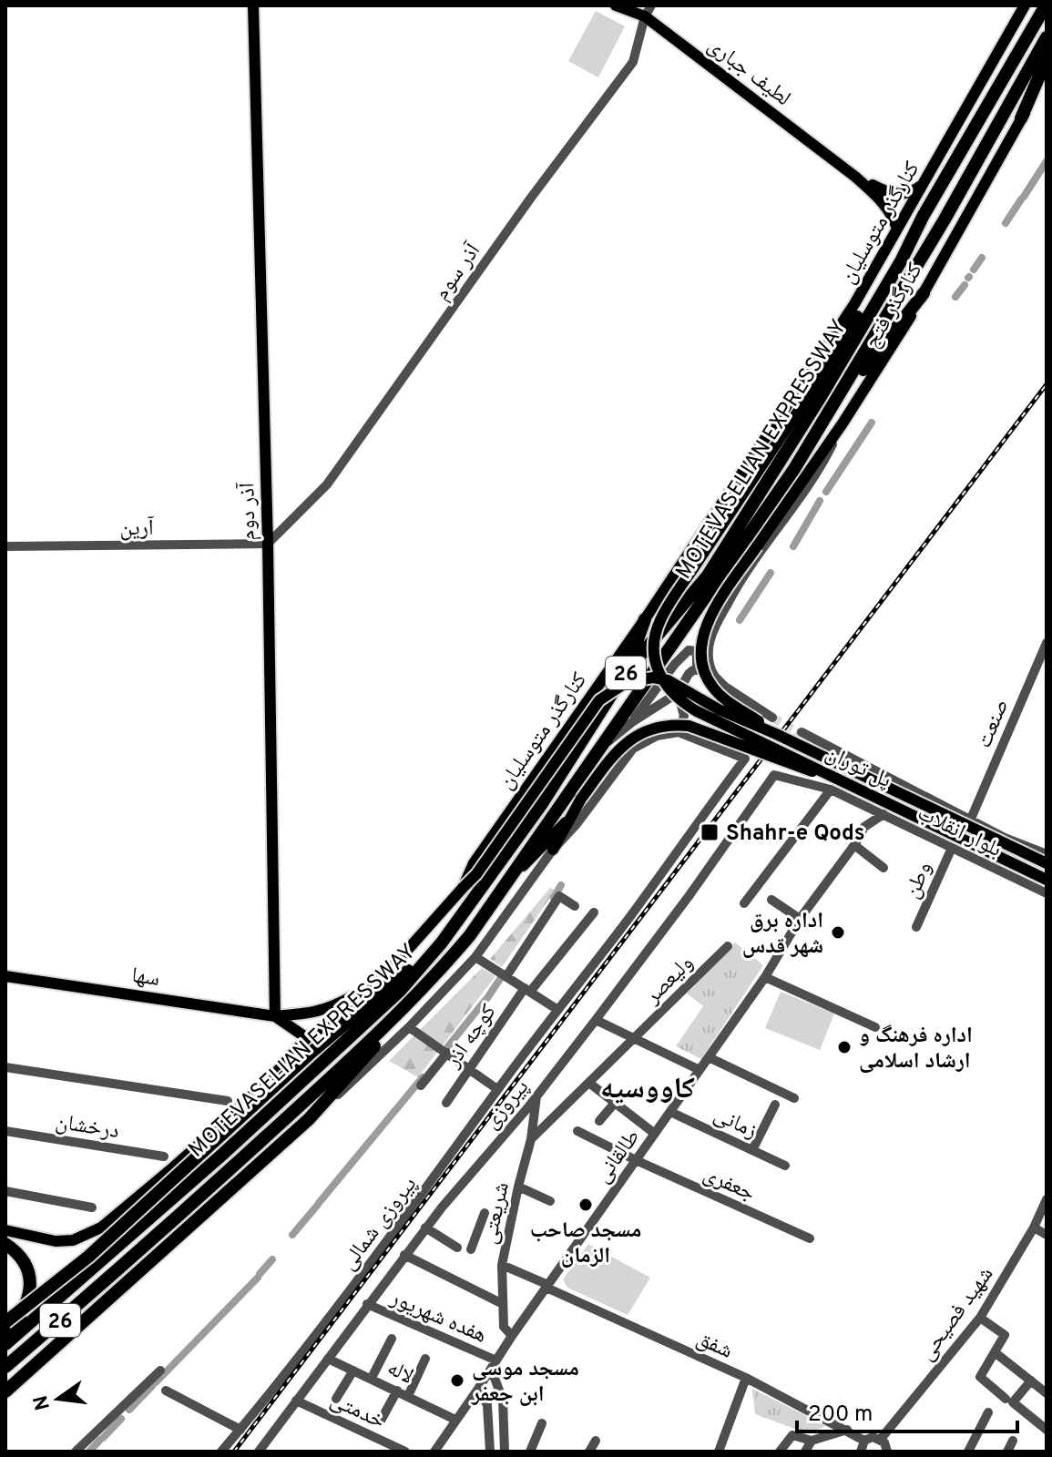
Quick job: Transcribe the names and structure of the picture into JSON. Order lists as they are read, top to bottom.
{
  "streets": {
    "highway": ["MOTEVASELIAN EXPRESSWAY", "26"],
    "main road": [
      "لطیف جباری",
      "کنارگذر متوسلیان",
      "کنارگذر فتح",
      "آذر دوم",
      "پل توران",
      "سها"
    ],
    "street": [
      "آذر سوم",
      "آرین",
      "صنعت",
      "بلوار انقلاب",
      "وطن",
      "ولیعصر",
      "کوچه اذر",
      "پیروزی",
      "زمانی",
      "درخشان",
      "طالقانی",
      "جعفری",
      "شریعتی",
      "پیروزی شمالی",
      "شهید فصیحی",
      "هفده شهریور",
      "شفق",
      "لاله",
      "خدمتی"
    ]
  },
  "crossings": [
    ["لطیف جباری", "آذر سوم"],
    ["کنارگذر متوسلیان", "پل توران"],
    ["کنارگذر متوسلیان", "سها"],
    ["آذر سوم", "آذر دوم"],
    ["آذر سوم", "آرین"],
    ["کنارگذر فتح", "پل توران"],
    ["MOTEVASELIAN EXPRESSWAY", "26"],
    ["آذر دوم", "آرین"],
    ["آذر دوم", "سها"],
    ["صنعت", "بلوار انقلاب"],
    ["بلوار انقلاب", "وطن"],
    ["بلوار انقلاب", "پیروزی"],
    ["بلوار انقلاب", "طالقانی"],
    ["ولیعصر", "شریعتی"],
    ["پیروزی", "شریعتی"],
    ["پیروزی", "هفده شهریور"],
    ["پیروزی", "لاله"],
    ["پیروزی", "خدمتی"],
    ["زمانی", "طالقانی"],
    ["طالقانی", "جعفری"],
    ["طالقانی", "شریعتی"],
    ["طالقانی", "هفده شهریور"],
    ["طالقانی", "شفق"],
    ["طالقانی", "لاله"],
    ["شریعتی", "شفق"]
  ],
  "districts": ["کاووسیه"],
  "places": {
    "transit": ["Shahr-e Qods"],
    "other": [
      "اداره برق شهر قدس",
      "اداره فرهنگ و ارشاد اسلامی",
      "مسجد صاحب الزمان",
      "مسجد موسی ابن جعفر"
    ]
  },
  "scale_bar": "200 m",
  "north": "left"
}
